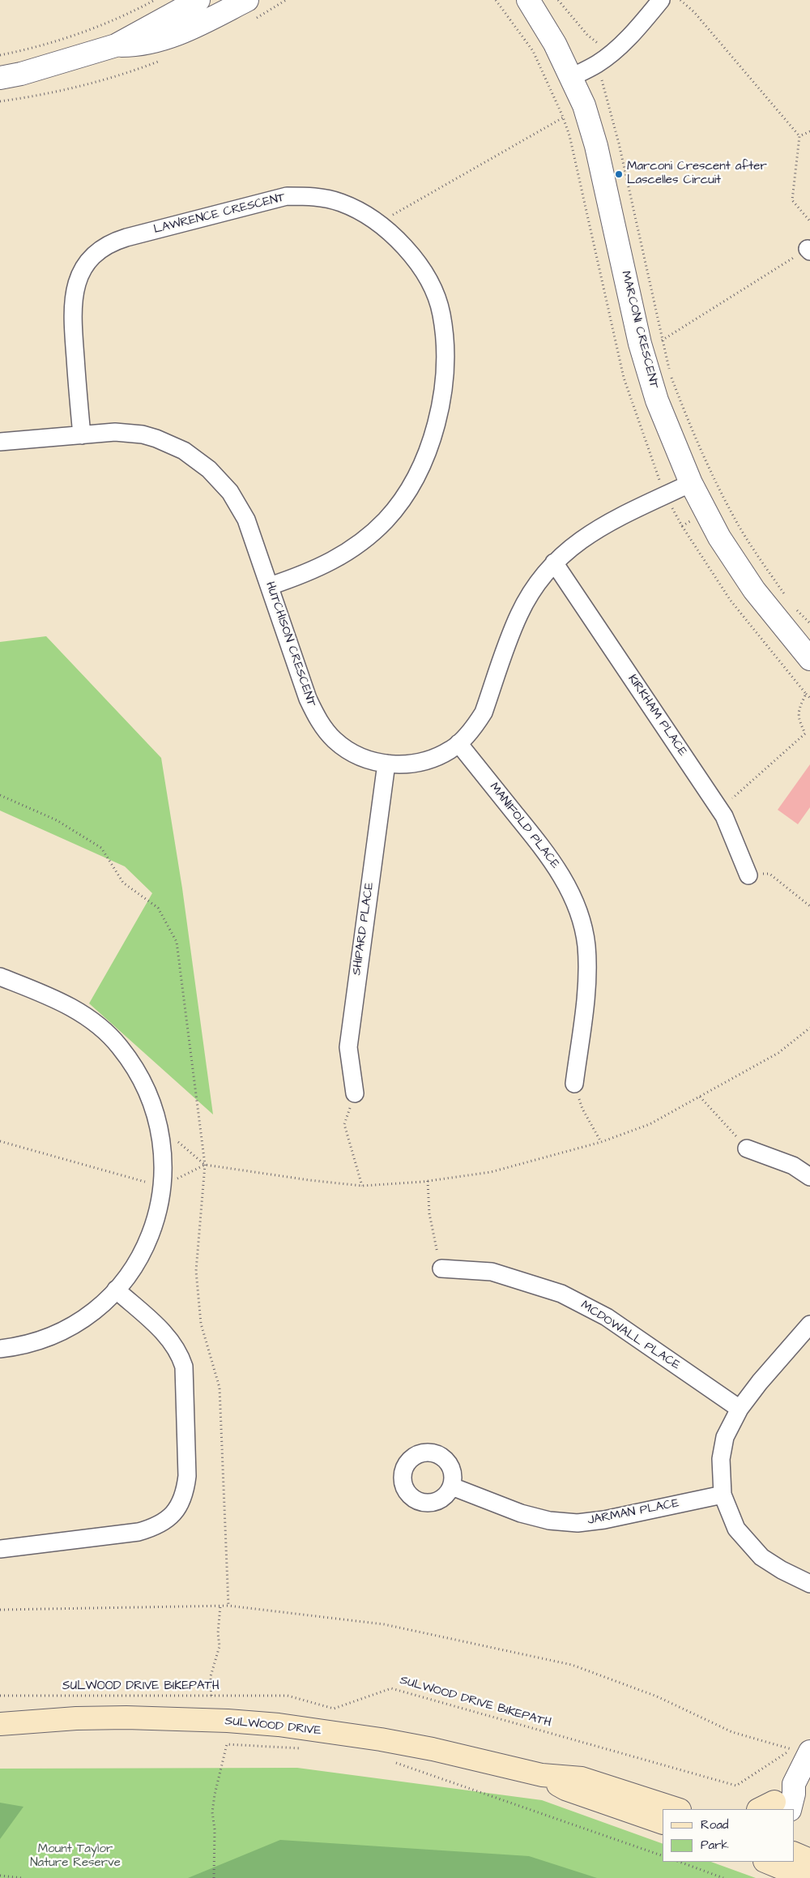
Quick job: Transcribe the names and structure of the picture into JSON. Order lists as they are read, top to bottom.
{
  "streets": {
    "main road": ["SULWOOD DRIVE"],
    "street": [
      "LAWRENCE CRESCENT",
      "MARCONI CRESCENT",
      "HUTCHISON CRESCENT",
      "KIRKHAM PLACE",
      "MANIFOLD PLACE",
      "SHIPARD PLACE",
      "MCDOWALL PLACE",
      "JARMAN PLACE"
    ],
    "path": ["SULWOOD DRIVE BIKEPATH"]
  },
  "crossings": [
    ["LAWRENCE CRESCENT", "HUTCHISON CRESCENT"],
    ["MARCONI CRESCENT", "HUTCHISON CRESCENT"],
    ["HUTCHISON CRESCENT", "KIRKHAM PLACE"],
    ["HUTCHISON CRESCENT", "MANIFOLD PLACE"],
    ["HUTCHISON CRESCENT", "SHIPARD PLACE"]
  ],
  "parks": ["Mount Taylor Nature Reserve"],
  "places": ["Marconi Crescent after Lascelles Circuit"],
  "legend": ["Road", "Park"]
}
